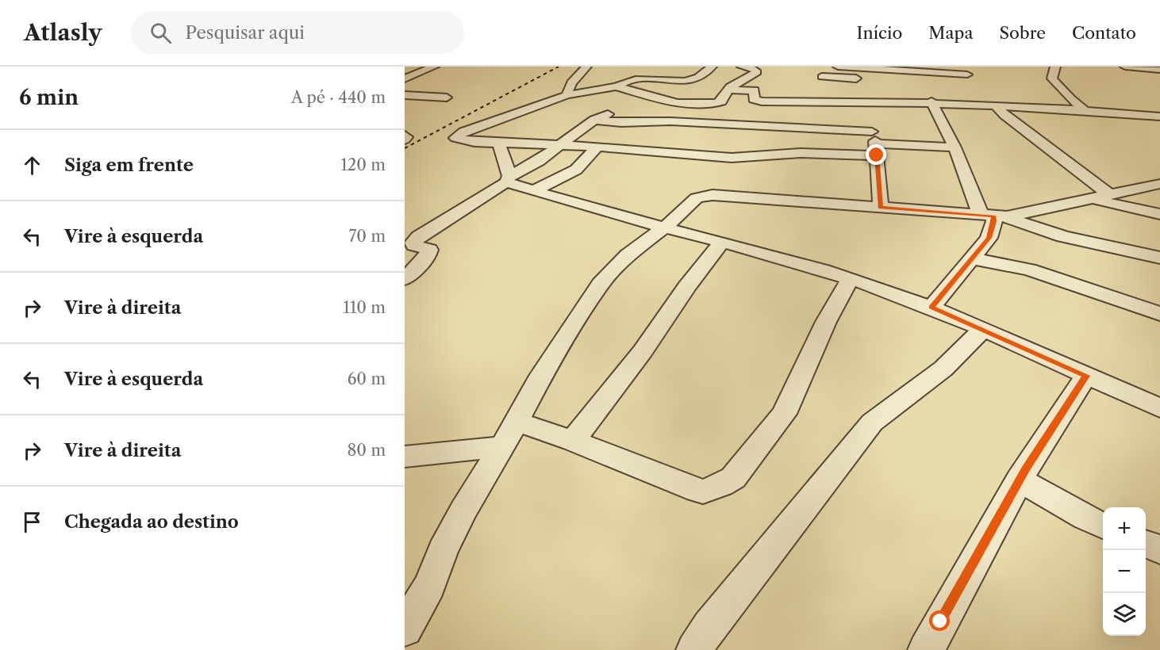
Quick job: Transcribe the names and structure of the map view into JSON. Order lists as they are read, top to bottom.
{
  "page": {
    "header": "Atlasly",
    "search": "Pesquisar aqui",
    "nav": [
      "Início",
      "Mapa",
      "Sobre",
      "Contato"
    ],
    "heading": ["6 min", "A pé · 440 m"],
    "list": [
      ["Siga em frente", "120 m"],
      ["Vire à esquerda", "70 m"],
      ["Vire à direita", "110 m"],
      ["Vire à esquerda", "60 m"],
      ["Vire à direita", "80 m"],
      "Chegada ao destino"
    ],
    "map_buttons": ["+", "−"]
  }
}
